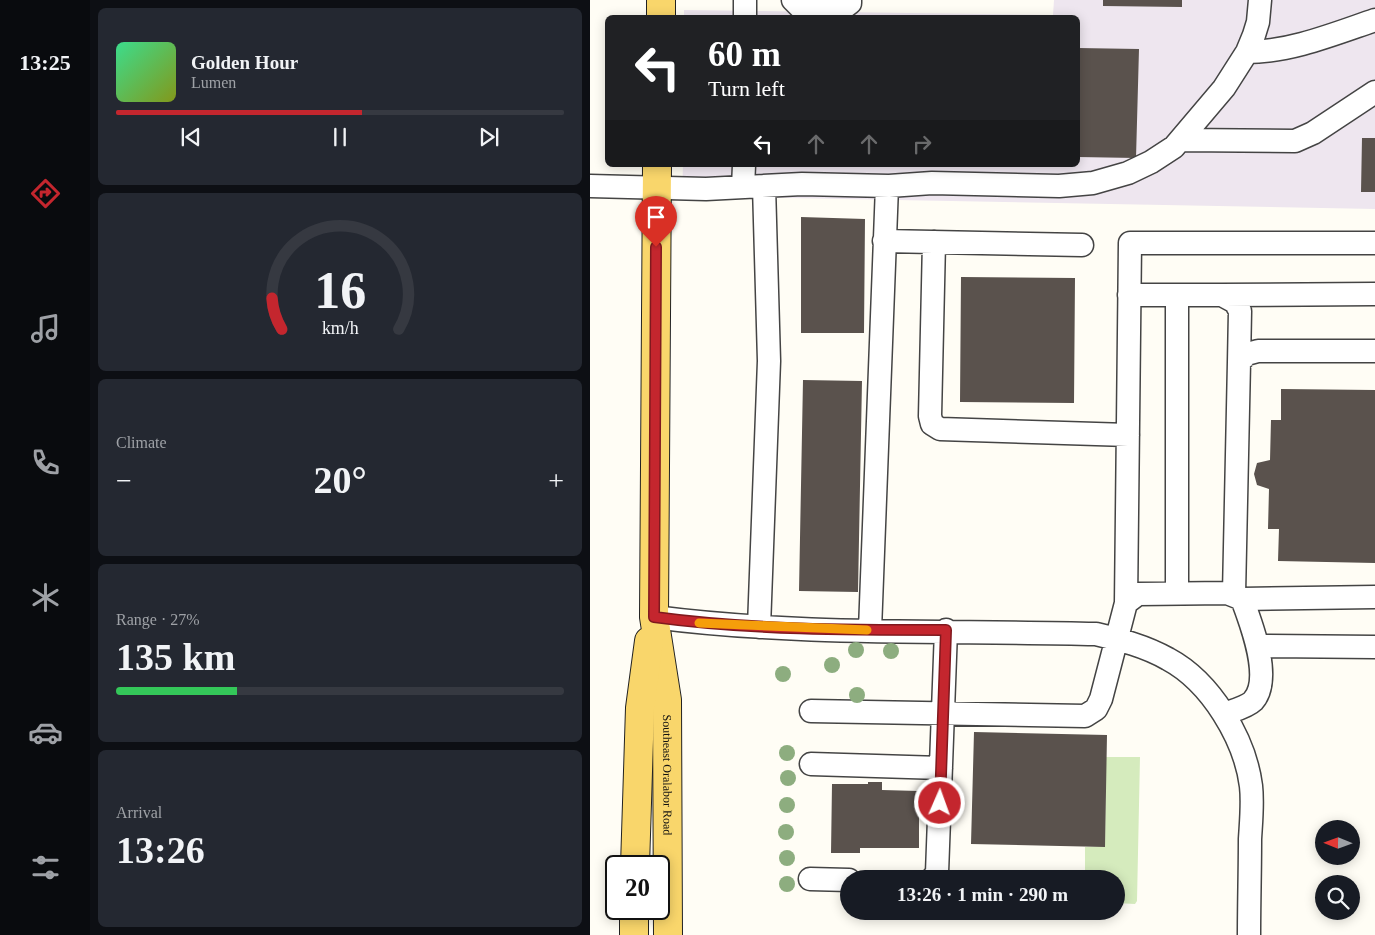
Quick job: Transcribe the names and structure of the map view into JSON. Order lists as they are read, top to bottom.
{
  "streets": {
    "main road": ["Southeast Oralabor Road"]
  },
  "north": "left",
  "page": {
    "tabs": "13:25",
    "turn": ["60 m", "Turn left"],
    "song": ["Golden Hour", "Lumen"],
    "tile": [
      "Climate",
      ["Range · 27%", "135 km"],
      ["Arrival", "13:26"]
    ],
    "heat": ["−", "20°", "+"],
    "limit": "20",
    "trip": "13:26 · 1 min · 290 m",
    "gauge": ["16", "km/h"]
  }
}
